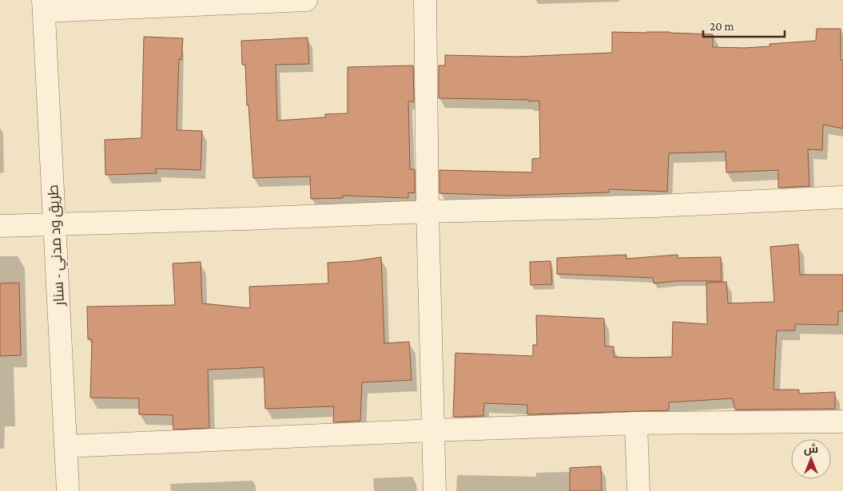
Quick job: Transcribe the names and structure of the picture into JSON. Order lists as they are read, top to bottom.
{
  "streets": {
    "street": ["طريق ود مدني - سنار"]
  },
  "scale_bar": "20 m",
  "north": "top"
}
